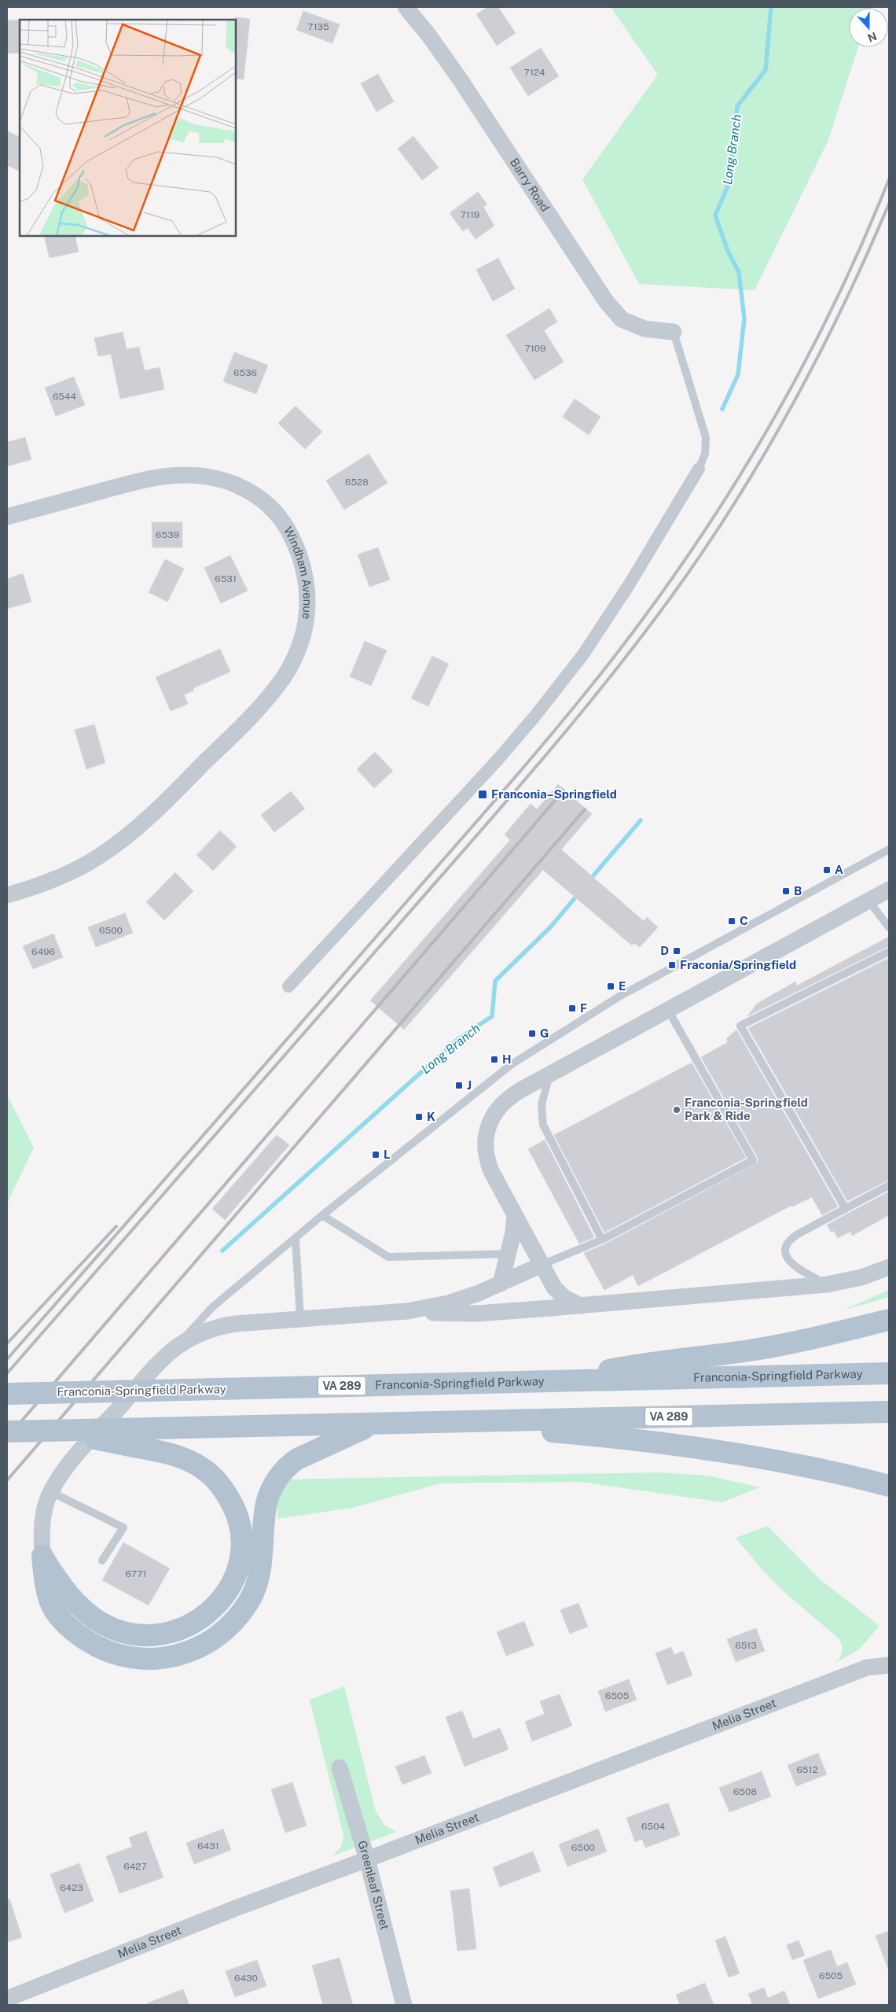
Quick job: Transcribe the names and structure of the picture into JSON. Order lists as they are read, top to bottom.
{
  "streets": {
    "main road": ["Franconia-Springfield Parkway", "VA 289"],
    "street": [
      "Barry Road",
      "Windham Avenue",
      "Melia Street",
      "Greenleaf Street"
    ]
  },
  "crossings": [
    ["Melia Street", "Greenleaf Street"]
  ],
  "water": ["Long Branch"],
  "places": {
    "transit": [
      "Franconia–Springfield",
      "A",
      "B",
      "C",
      "D",
      "Fraconia/Springfield",
      "E",
      "F",
      "G",
      "H",
      "J",
      "K",
      "L"
    ],
    "other": ["Franconia-Springfield Park & Ride"]
  },
  "house_numbers": [
    "7135",
    "7124",
    "7119",
    "7109",
    "6536",
    "6544",
    "6528",
    "6539",
    "6531",
    "6500",
    "6496",
    "6771",
    "6513",
    "6505",
    "6512",
    "6508",
    "6504",
    "6431",
    "6500",
    "6427",
    "6423",
    "6505",
    "6430"
  ],
  "north": "bottom"
}
